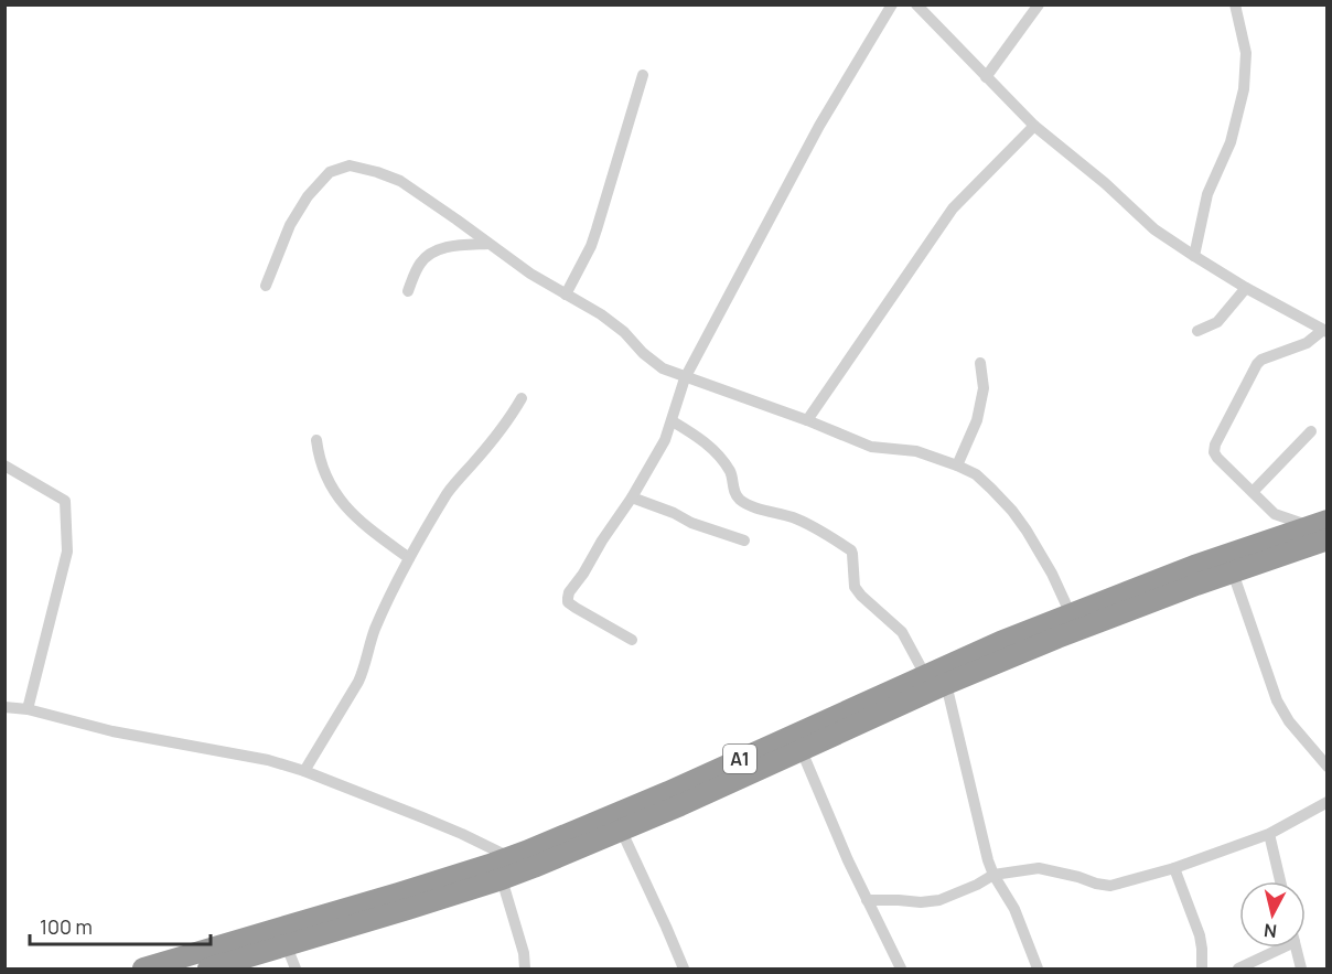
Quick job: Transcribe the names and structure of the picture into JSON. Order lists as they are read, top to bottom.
{
  "streets": {
    "highway": ["A1"]
  },
  "scale_bar": "100 m",
  "north": "bottom"
}
